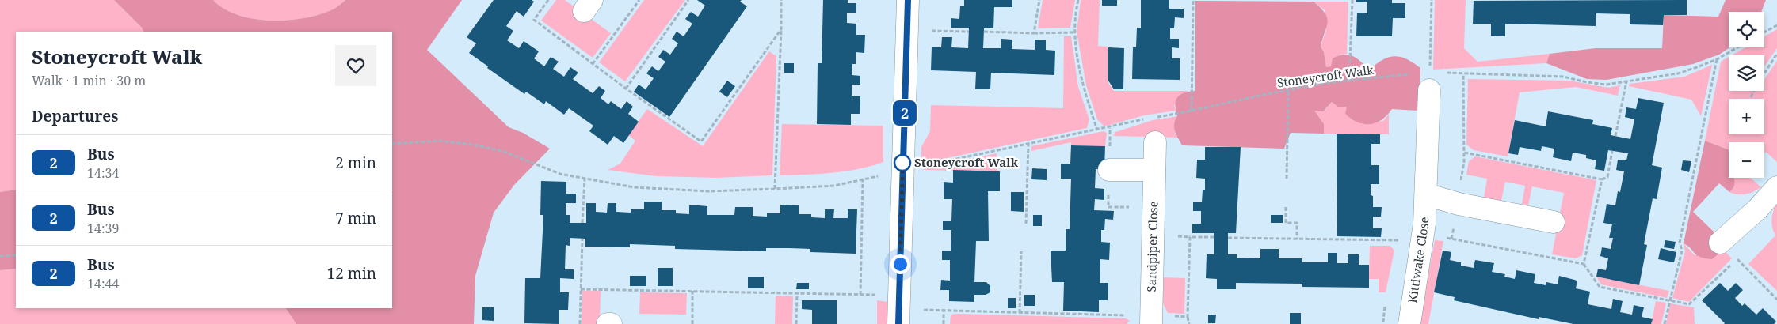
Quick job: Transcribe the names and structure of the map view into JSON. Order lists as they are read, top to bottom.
{
  "streets": {
    "street": ["Sandpiper Close", "Kittiwake Close"],
    "path": ["Stoneycroft Walk"]
  },
  "places": ["Stoneycroft Walk"],
  "lines": ["bus line 2"],
  "page": {
    "on_map": "2",
    "map_buttons": ["+", "−"],
    "heading": [
      ["Stoneycroft Walk", "Walk · 1 min · 30 m"],
      "Departures"
    ],
    "list": [
      {
        "mark": "2",
        "name": "Bus",
        "note": "14:34",
        "value": "2 min"
      },
      {
        "mark": "2",
        "name": "Bus",
        "note": "14:39",
        "value": "7 min"
      },
      {
        "mark": "2",
        "name": "Bus",
        "note": "14:44",
        "value": "12 min"
      }
    ]
  }
}
